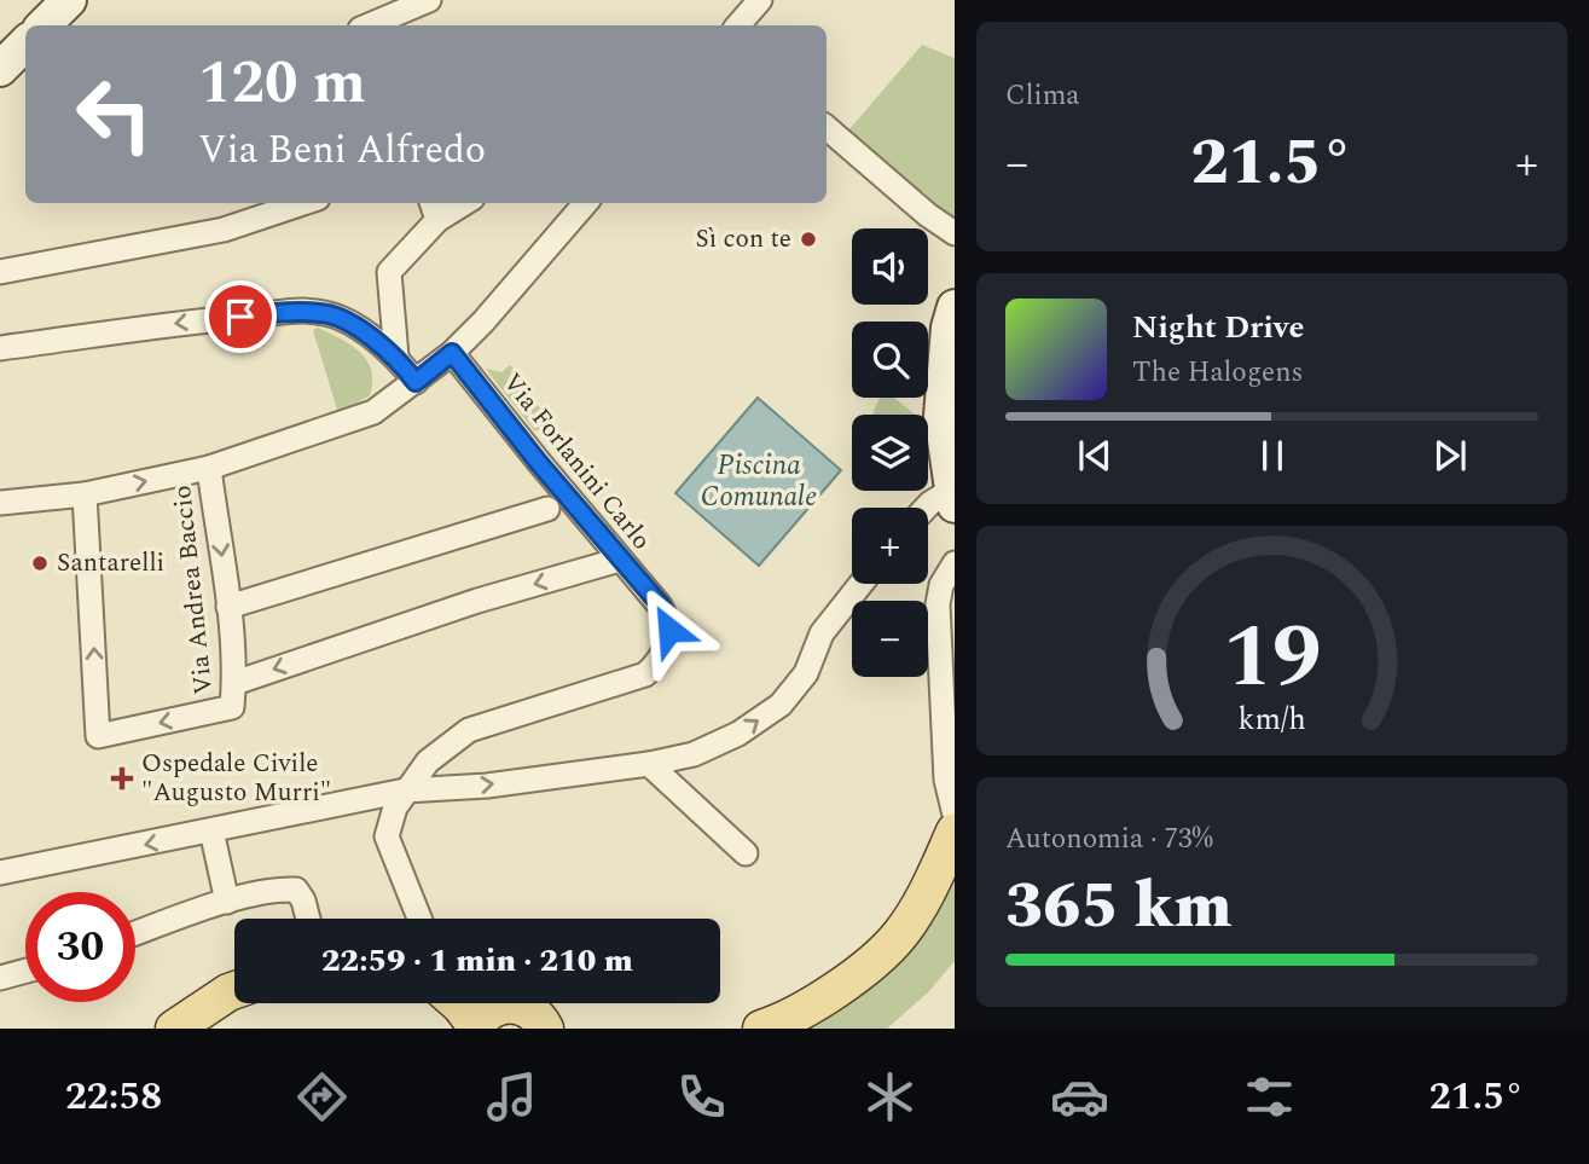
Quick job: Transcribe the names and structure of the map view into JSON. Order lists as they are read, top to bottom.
{
  "streets": {
    "street": ["Via Forlanini Carlo", "Via Andrea Baccio"]
  },
  "water": ["Piscina Comunale"],
  "places": {
    "other": ["Sì con te", "Santarelli"],
    "health": ["Ospedale Civile \"Augusto Murri\""]
  },
  "page": {
    "tile": [
      "Clima",
      ["Autonomia · 73%", "365 km"]
    ],
    "turn": ["120 m", "Via Beni Alfredo"],
    "heat": ["−", "21.5°", "+"],
    "map_buttons": ["+", "−"],
    "song": ["Night Drive", "The Halogens"],
    "limit": "30",
    "trip": "22:59 · 1 min · 210 m",
    "tabs": ["22:58", "21.5°"],
    "gauge": ["19", "km/h"]
  }
}
